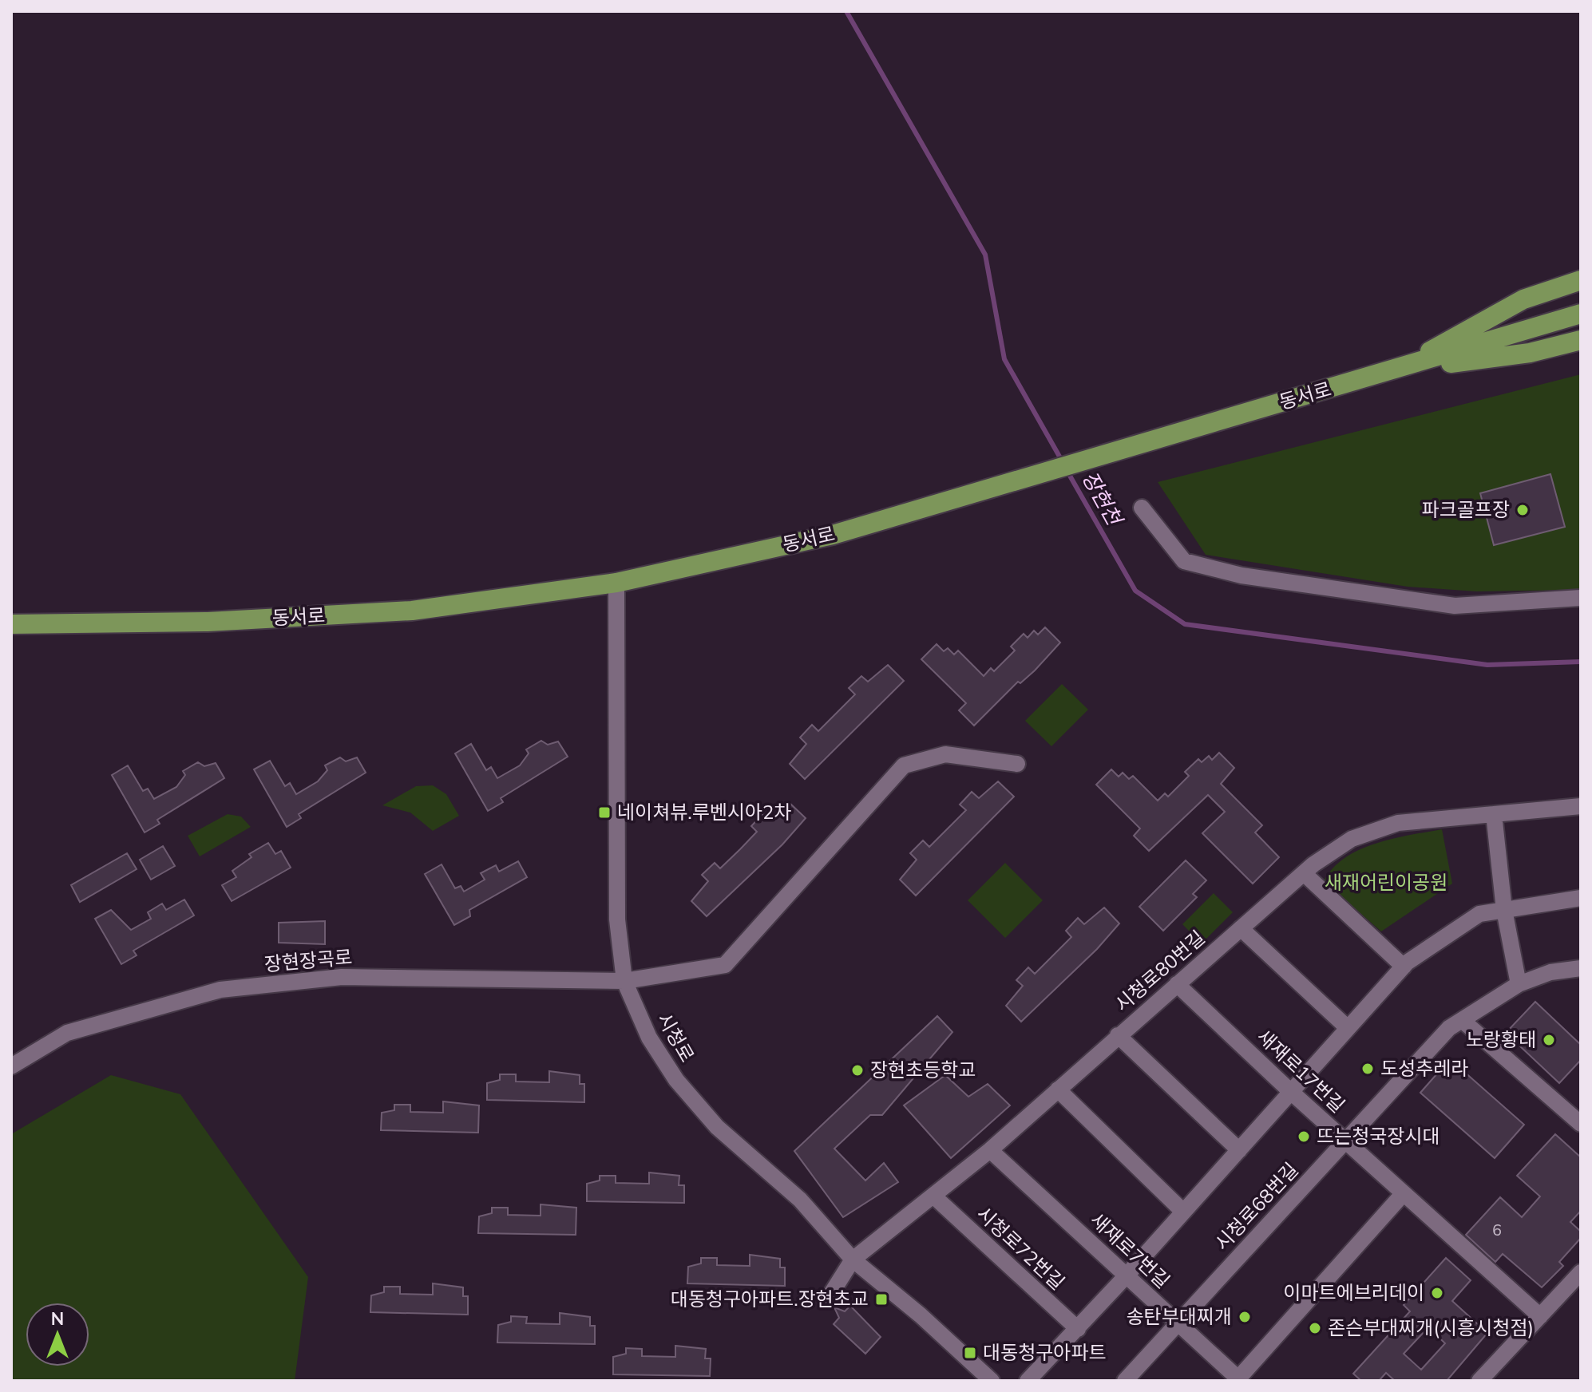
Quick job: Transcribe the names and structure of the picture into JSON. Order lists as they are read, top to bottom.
{
  "streets": {
    "main road": ["동서로"],
    "street": [
      "장현장곡로",
      "시청로80번길",
      "시청로",
      "새재로17번길",
      "시청로68번길",
      "시청로72번길",
      "새재로7번길"
    ]
  },
  "crossings": [
    ["동서로", "시청로"],
    ["장현장곡로", "시청로"],
    ["시청로80번길", "시청로"],
    ["시청로80번길", "새재로17번길"],
    ["시청로80번길", "시청로72번길"],
    ["시청로80번길", "새재로7번길"],
    ["새재로17번길", "시청로68번길"],
    ["시청로68번길", "새재로7번길"]
  ],
  "water": ["장현천"],
  "parks": ["새재어린이공원"],
  "places": {
    "other": [
      "파크골프장",
      "노랑황태",
      "도성추레라",
      "장현초등학교",
      "뜨는청국장시대",
      "이마트에브리데이",
      "송탄부대찌개",
      "존슨부대찌개(시흥시청점)"
    ],
    "transit": ["네이쳐뷰.루벤시아2차", "대동청구아파트.장현초교", "대동청구아파트"]
  },
  "house_numbers": ["6"],
  "north": "top"
}
